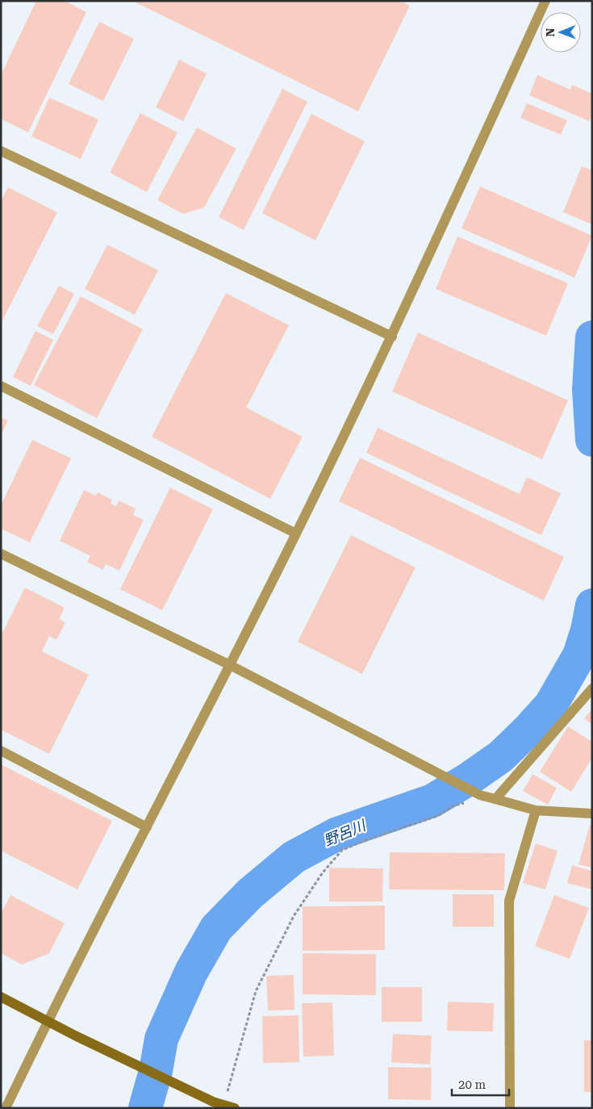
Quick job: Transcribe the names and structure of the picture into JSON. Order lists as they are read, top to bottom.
{
  "water": ["野呂川"],
  "scale_bar": "20 m",
  "north": "left"
}
